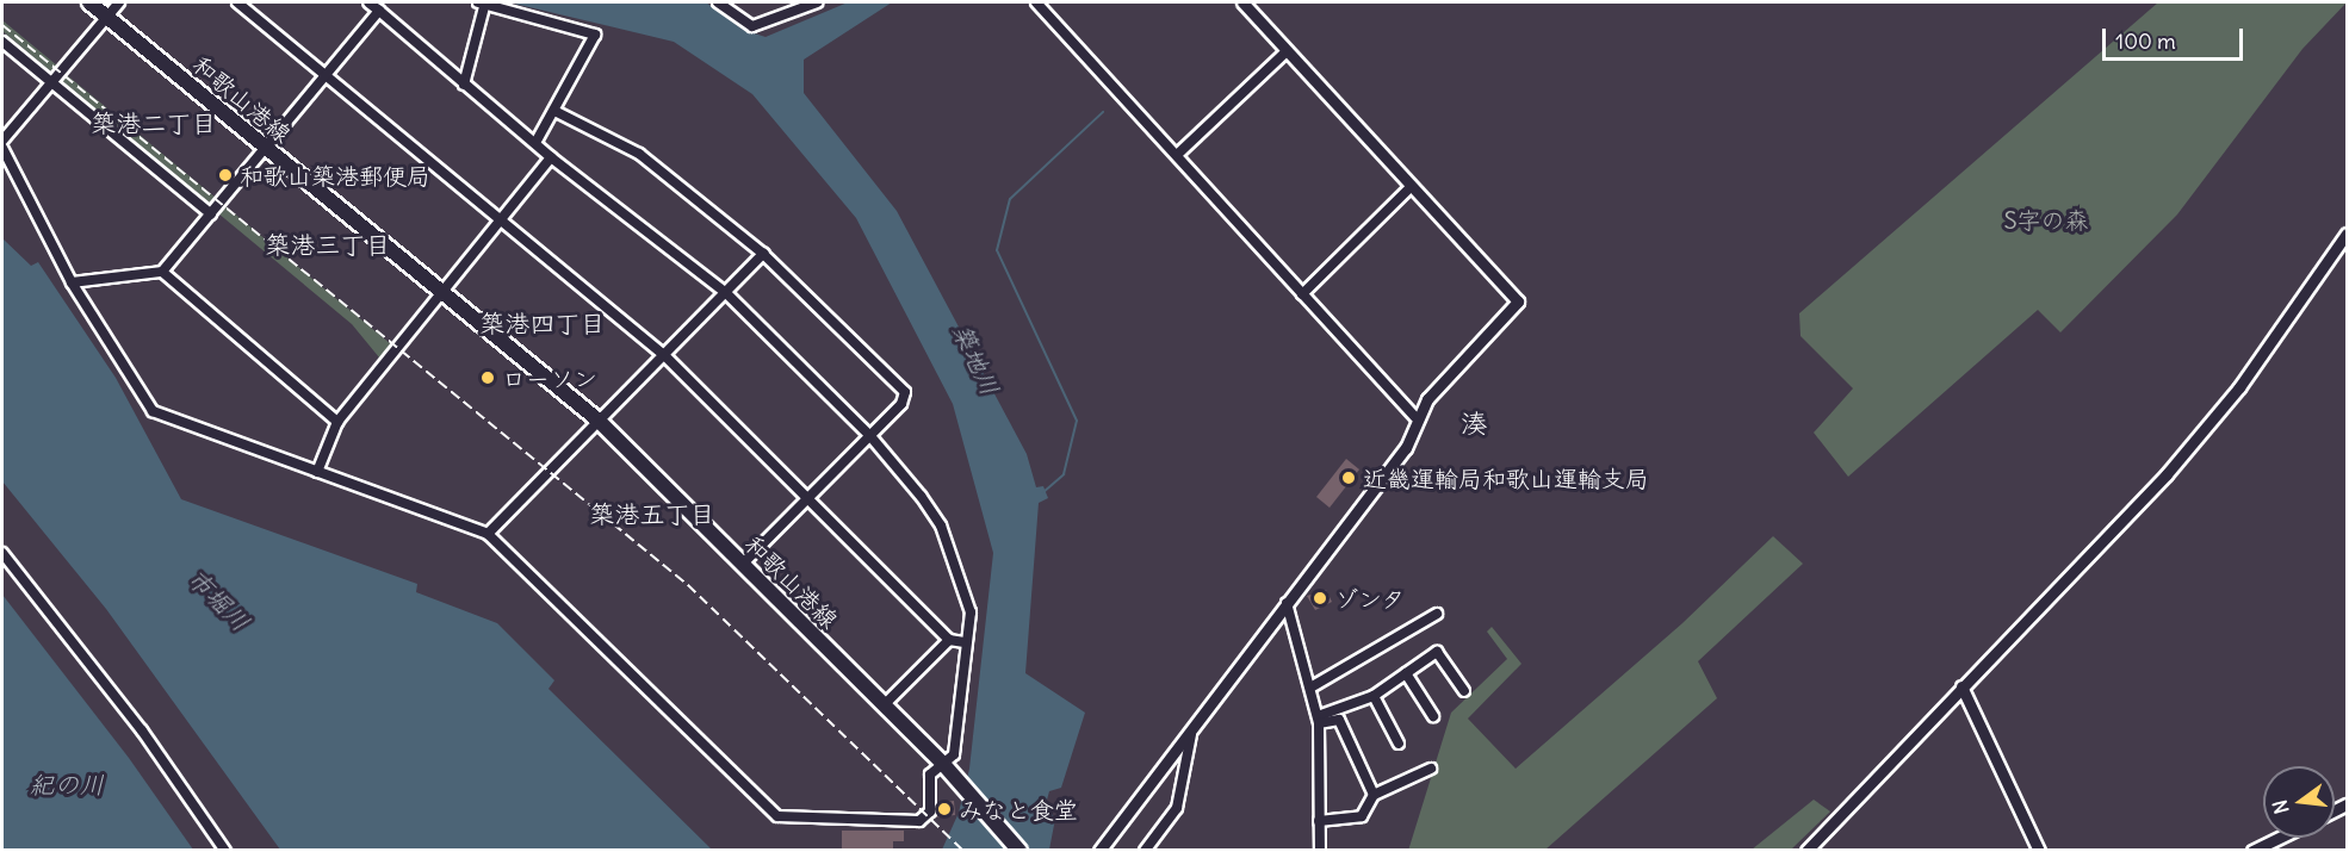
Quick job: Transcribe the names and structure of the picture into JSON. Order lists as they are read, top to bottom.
{
  "streets": {
    "main road": ["和歌山港線"]
  },
  "districts": [
    "築港二丁目",
    "築港三丁目",
    "築港四丁目",
    "湊",
    "築港五丁目"
  ],
  "water": ["築地川", "市堀川", "紀の川"],
  "parks": ["S字の森"],
  "places": [
    "和歌山築港郵便局",
    "ローソン",
    "近畿運輸局和歌山運輸支局",
    "ゾンタ",
    "みなと食堂"
  ],
  "scale_bar": "100 m",
  "north": "left"
}
